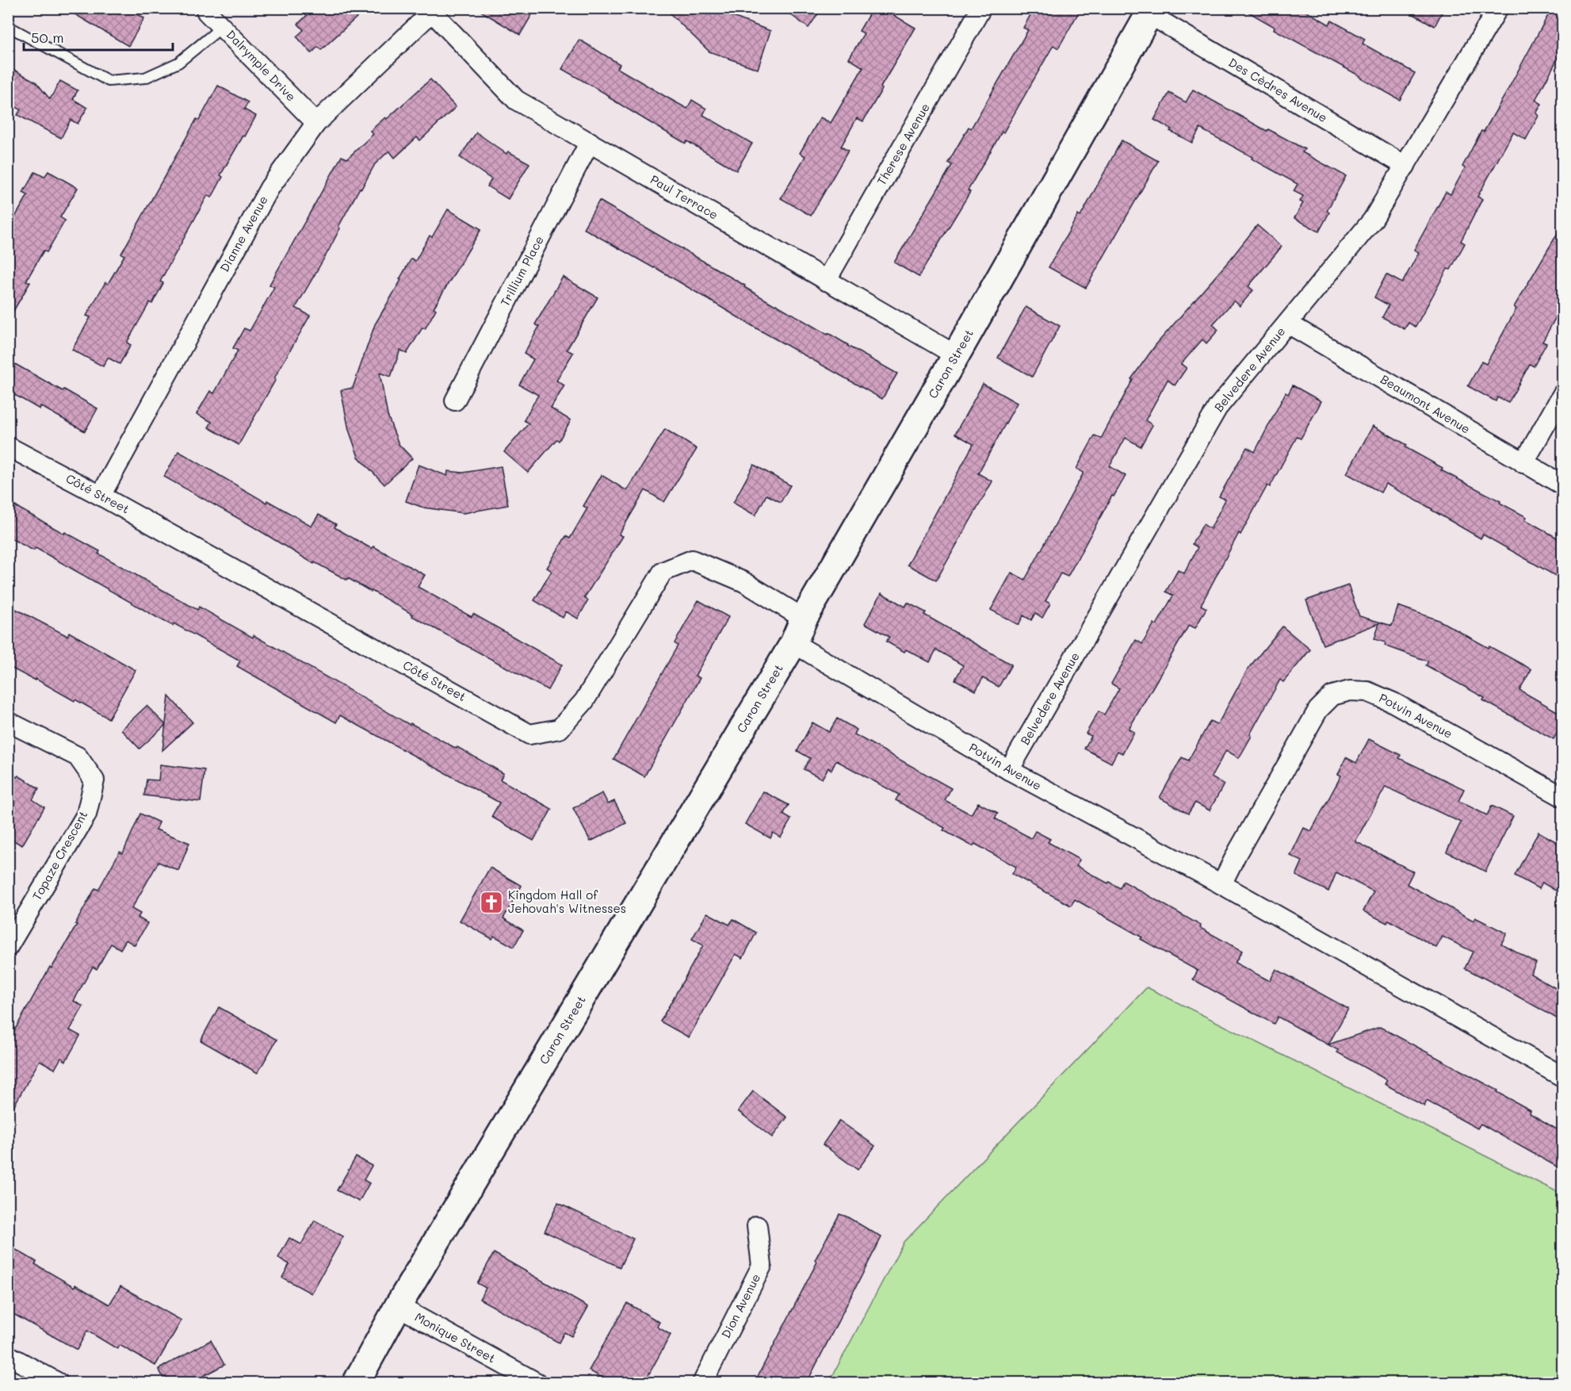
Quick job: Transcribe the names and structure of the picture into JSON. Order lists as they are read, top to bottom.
{
  "streets": {
    "street": [
      "Dalrymple Drive",
      "Des Cèdres Avenue",
      "Therese Avenue",
      "Paul Terrace",
      "Dianne Avenue",
      "Trillium Place",
      "Caron Street",
      "Belvedere Avenue",
      "Beaumont Avenue",
      "Côté Street",
      "Potvin Avenue",
      "Topaze Crescent",
      "Dion Avenue",
      "Monique Street"
    ]
  },
  "crossings": [
    ["Dalrymple Drive", "Dianne Avenue"],
    ["Des Cèdres Avenue", "Caron Street"],
    ["Des Cèdres Avenue", "Belvedere Avenue"],
    ["Therese Avenue", "Paul Terrace"],
    ["Paul Terrace", "Dianne Avenue"],
    ["Paul Terrace", "Trillium Place"],
    ["Paul Terrace", "Caron Street"],
    ["Dianne Avenue", "Côté Street"],
    ["Caron Street", "Côté Street"],
    ["Caron Street", "Potvin Avenue"],
    ["Caron Street", "Monique Street"],
    ["Belvedere Avenue", "Beaumont Avenue"],
    ["Belvedere Avenue", "Potvin Avenue"]
  ],
  "places": {
    "church": ["Kingdom Hall of Jehovah's Witnesses"]
  },
  "scale_bar": "50 m"
}
